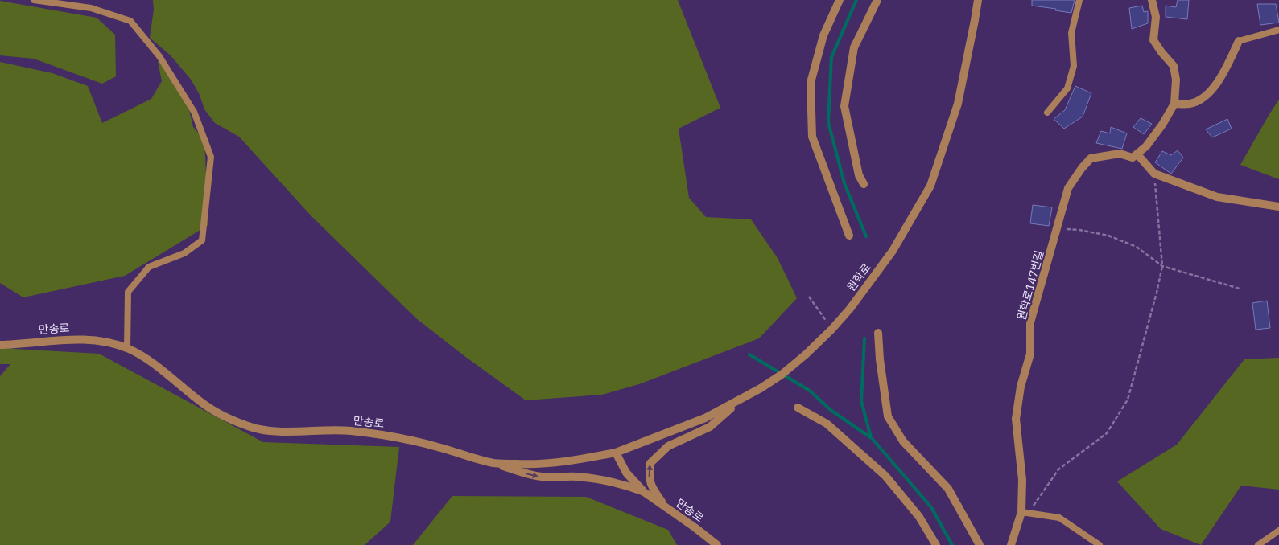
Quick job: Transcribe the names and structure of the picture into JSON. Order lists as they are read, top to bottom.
{
  "streets": {
    "street": ["원학로", "원학로147번길", "만송로"]
  },
  "crossings": [
    ["원학로", "만송로"]
  ]
}
